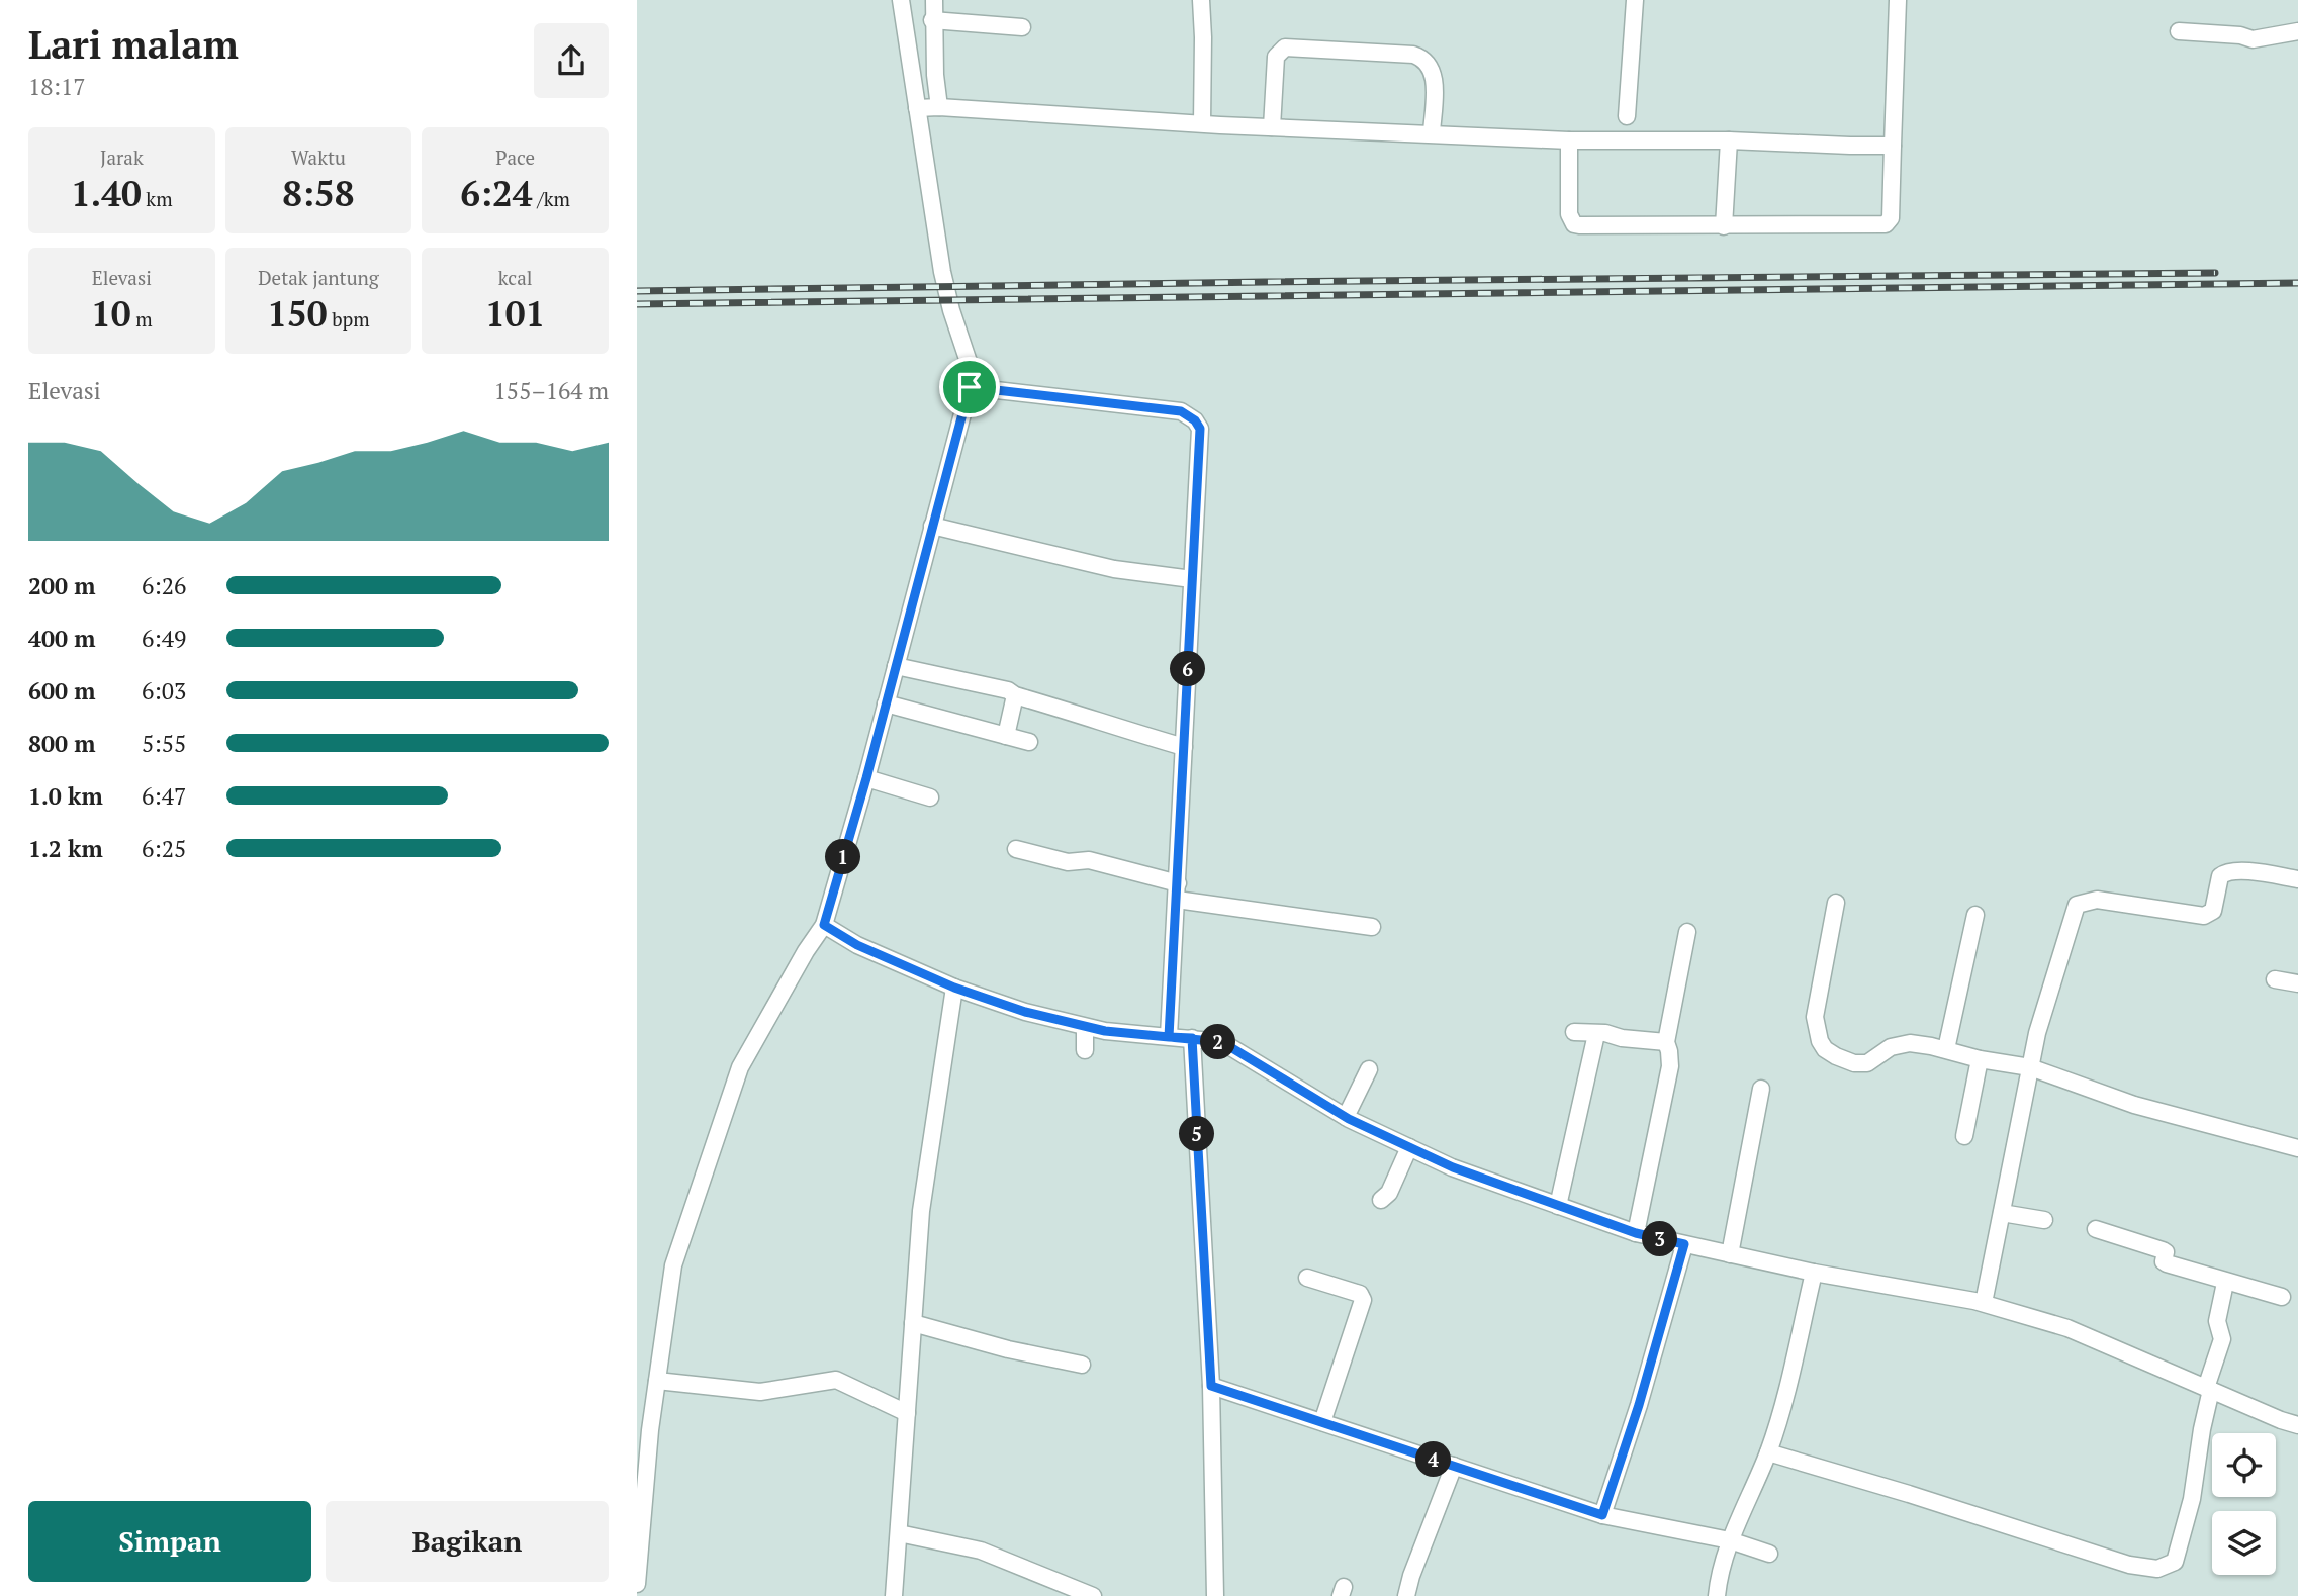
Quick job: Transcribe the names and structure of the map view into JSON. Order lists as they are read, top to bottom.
{
  "page": {
    "heading": ["Lari malam", "18:17"],
    "stats": [
      ["Jarak", "1.40 km"],
      ["Waktu", "8:58"],
      ["Pace", "6:24 /km"],
      ["Elevasi", "10 m"],
      ["Detak jantung", "150 bpm"],
      ["kcal", "101"]
    ],
    "chart": ["Elevasi", "155–164 m"],
    "list": [
      {
        "name": "200 m",
        "note": "6:26"
      },
      {
        "name": "400 m",
        "note": "6:49"
      },
      {
        "name": "600 m",
        "note": "6:03"
      },
      {
        "name": "800 m",
        "note": "5:55"
      },
      {
        "name": "1.0 km",
        "note": "6:47"
      },
      {
        "name": "1.2 km",
        "note": "6:25"
      }
    ],
    "pins": [
      "6",
      "1",
      "2",
      "5",
      "3",
      "4"
    ],
    "buttons": ["Simpan", "Bagikan"]
  }
}
